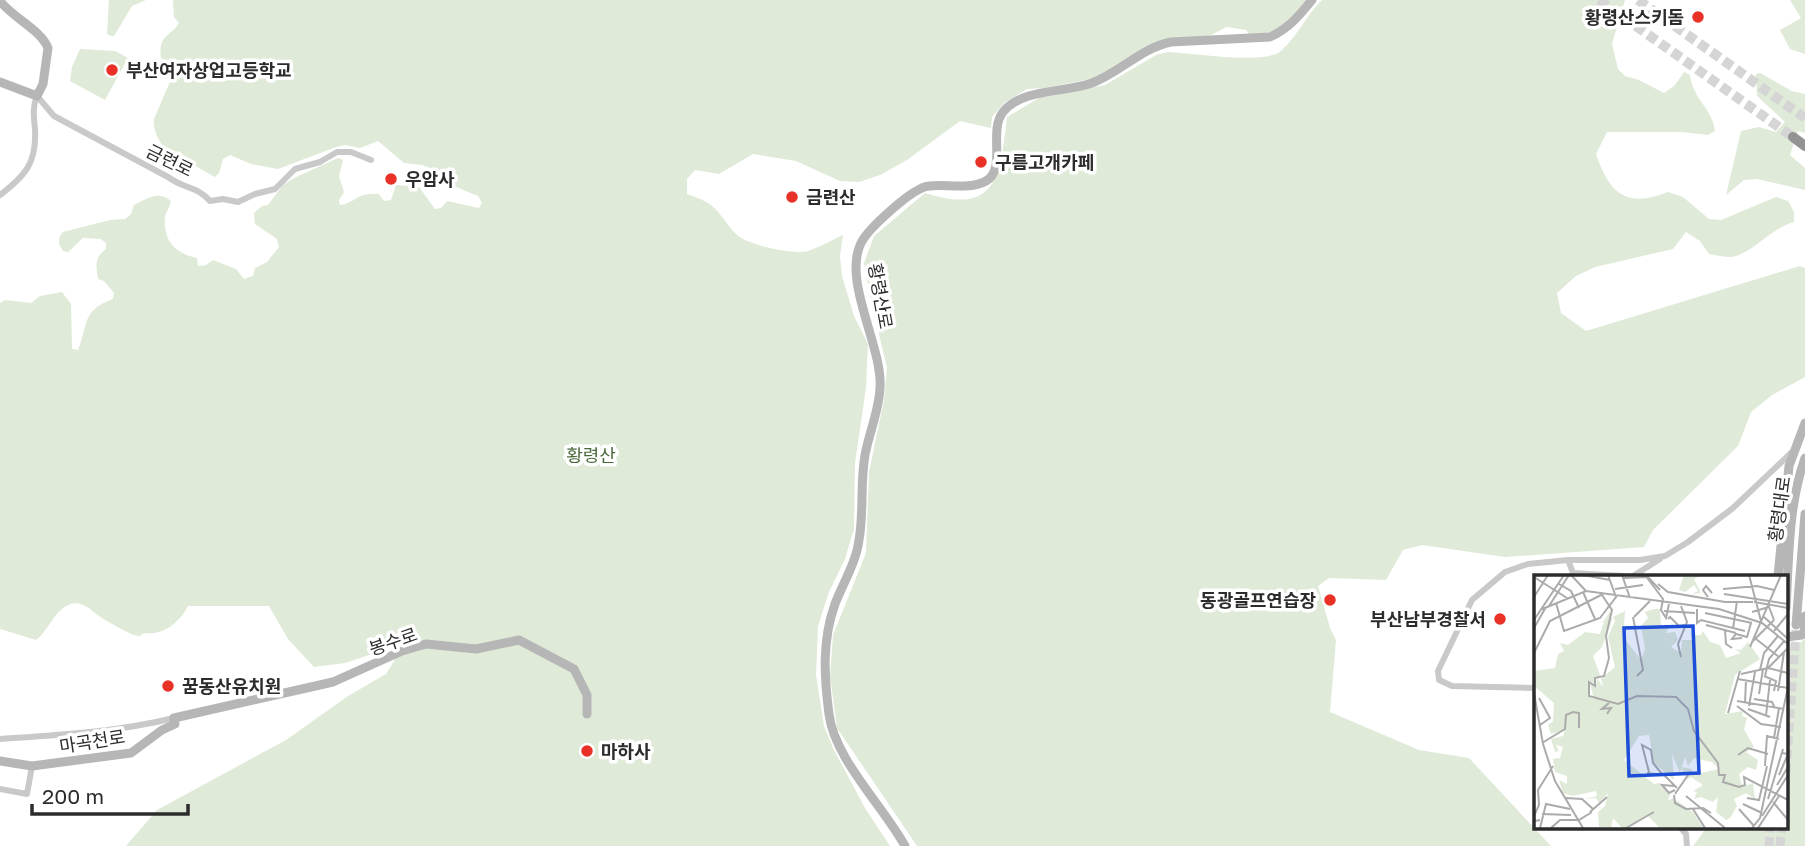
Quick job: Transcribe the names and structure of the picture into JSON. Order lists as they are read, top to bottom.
{
  "streets": {
    "street": [
      "금련로",
      "황령산로",
      "황령대로",
      "봉수로",
      "마곡천로"
    ]
  },
  "crossings": [
    ["봉수로", "마곡천로"]
  ],
  "parks": ["황령산"],
  "places": [
    "황령산스키돔",
    "부산여자상업고등학교",
    "구름고개카페",
    "우암사",
    "금련산",
    "동광골프연습장",
    "부산남부경찰서",
    "꿈동산유치원",
    "마하사"
  ],
  "scale_bar": "200 m"
}
